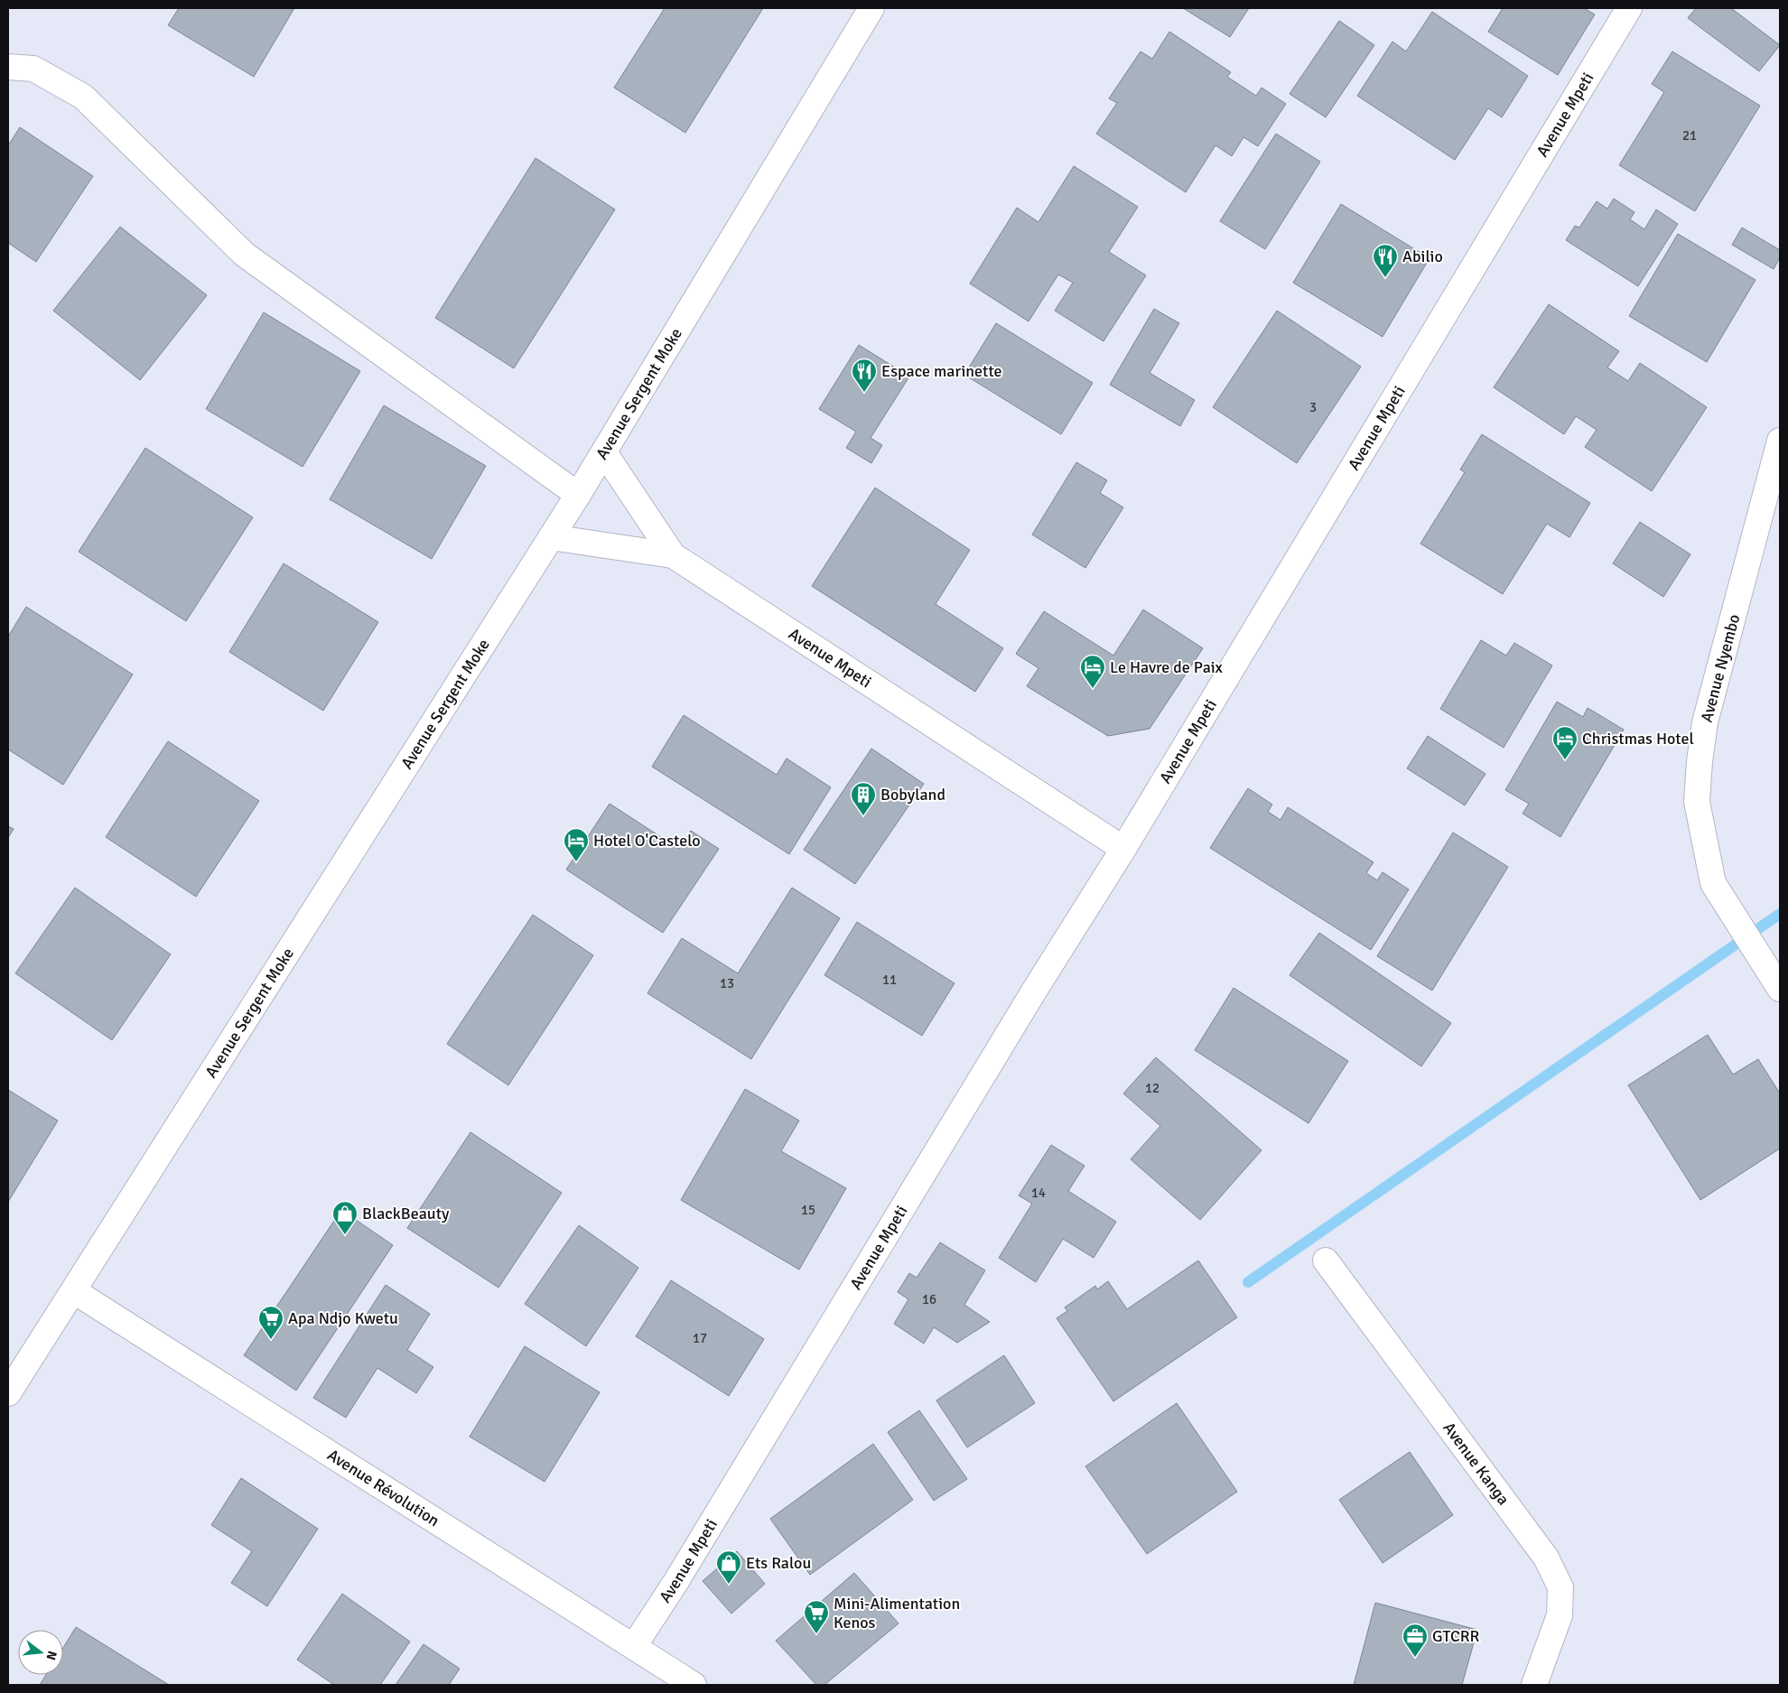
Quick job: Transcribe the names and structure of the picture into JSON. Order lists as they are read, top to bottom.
{
  "streets": {
    "street": [
      "Avenue Mpeti",
      "Avenue Sergent Moke",
      "Avenue Nyembo",
      "Avenue Kanga",
      "Avenue Révolution"
    ]
  },
  "crossings": [
    ["Avenue Mpeti", "Avenue Sergent Moke"],
    ["Avenue Mpeti", "Avenue Révolution"],
    ["Avenue Sergent Moke", "Avenue Révolution"]
  ],
  "places": {
    "restaurant": ["Abilio", "Espace marinette"],
    "hotel": ["Le Havre de Paix", "Christmas Hotel", "Hotel O'Castelo"],
    "building": ["Bobyland"],
    "shop": ["BlackBeauty", "Ets Ralou"],
    "supermarket": ["Apa Ndjo Kwetu", "Mini-Alimentation Kenos"],
    "office": ["GTCRR"]
  },
  "house_numbers": [
    "21",
    "3",
    "11",
    "13",
    "12",
    "14",
    "15",
    "16",
    "17"
  ],
  "north": "right"
}
